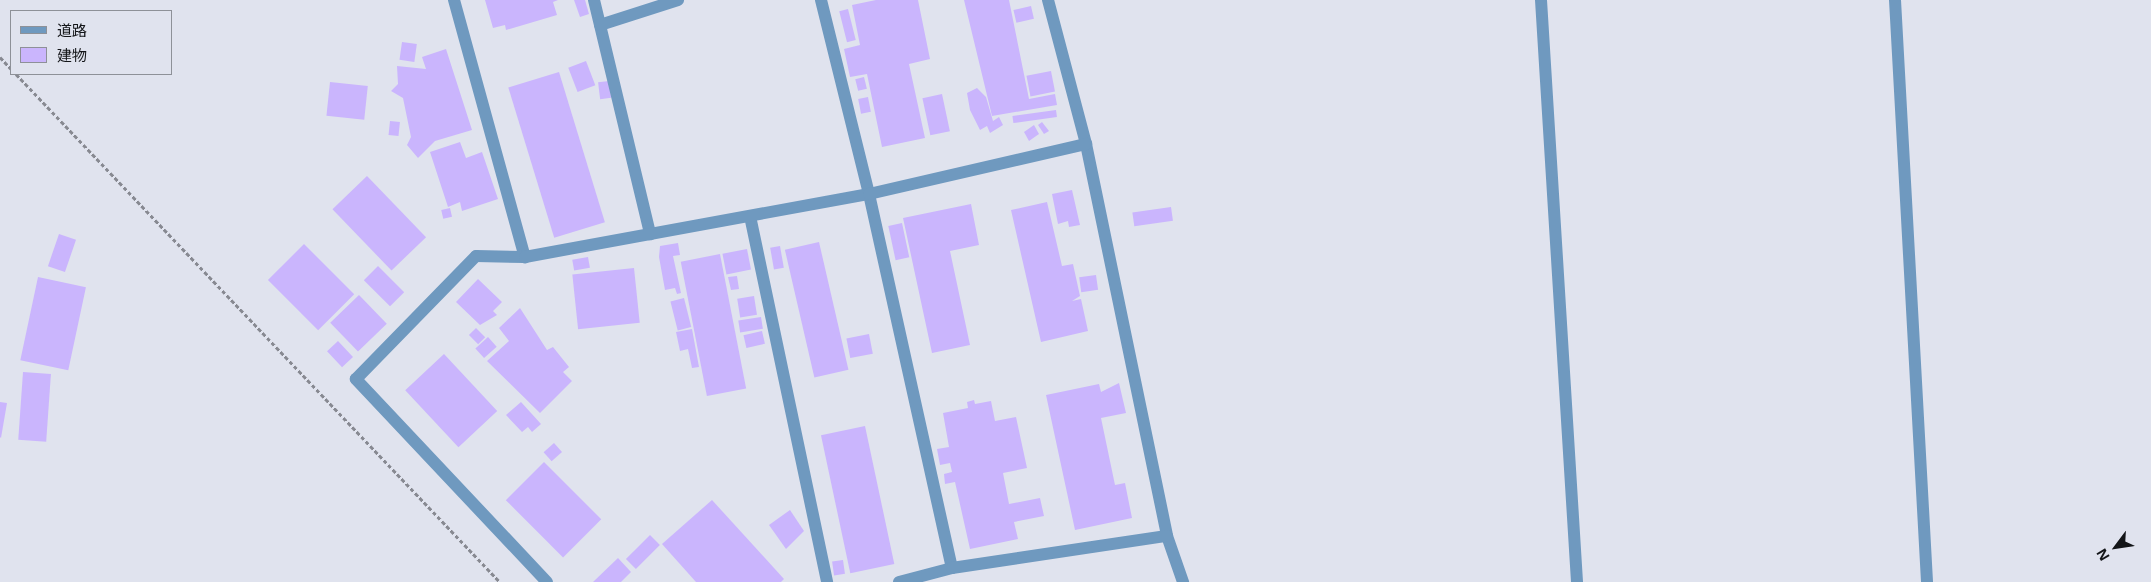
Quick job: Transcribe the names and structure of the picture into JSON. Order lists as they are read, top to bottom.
{
  "legend": ["道路", "建物"],
  "north": "bottom left"
}
